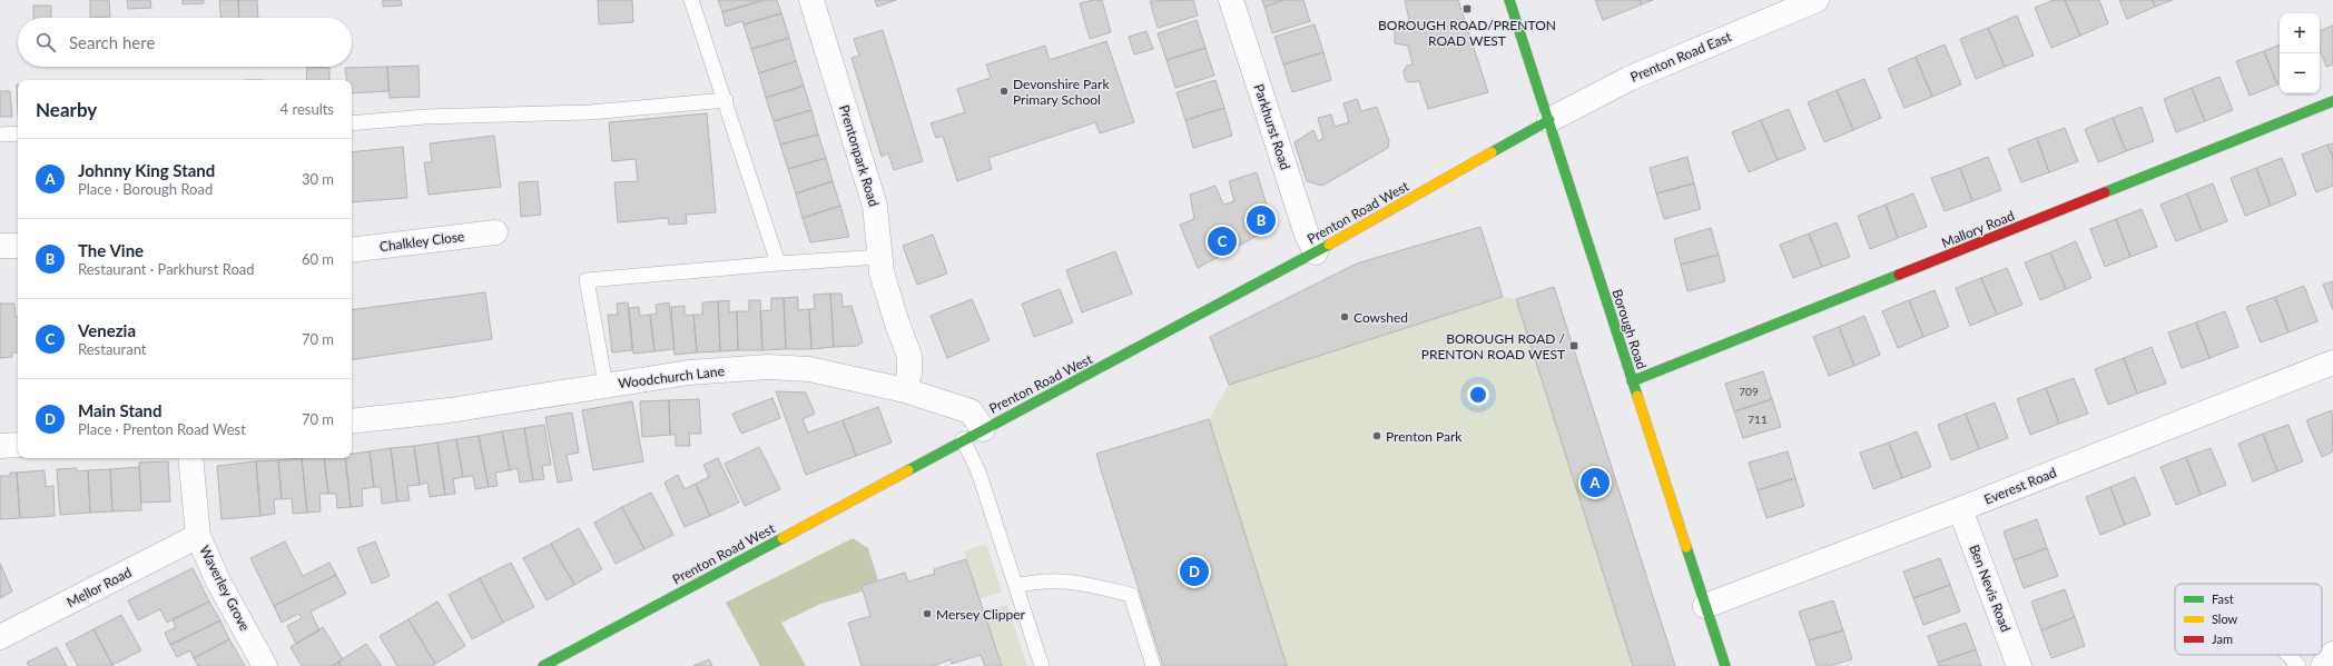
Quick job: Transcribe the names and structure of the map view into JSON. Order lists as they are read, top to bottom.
{
  "streets": {
    "street": [
      "Prenton Road East",
      "Parkhurst Road",
      "Prentonpark Road",
      "Prenton Road West",
      "Mallory Road",
      "Chalkley Close",
      "Borough Road",
      "Woodchurch Lane",
      "Everest Road",
      "Mellor Road",
      "Waverley Grove",
      "Ben Nevis Road"
    ]
  },
  "crossings": [
    ["Prenton Road East", "Prenton Road West"],
    ["Prenton Road East", "Borough Road"],
    ["Parkhurst Road", "Prenton Road West"],
    ["Prentonpark Road", "Woodchurch Lane"],
    ["Prenton Road West", "Borough Road"],
    ["Prenton Road West", "Woodchurch Lane"],
    ["Mallory Road", "Borough Road"],
    ["Borough Road", "Everest Road"],
    ["Everest Road", "Ben Nevis Road"],
    ["Mellor Road", "Waverley Grove"]
  ],
  "places": {
    "transit": ["BOROUGH ROAD/PRENTON ROAD WEST", "BOROUGH ROAD / PRENTON ROAD WEST"],
    "other": [
      "Devonshire Park Primary School",
      "Cowshed",
      "Prenton Park",
      "Mersey Clipper"
    ]
  },
  "house_numbers": ["709", "711"],
  "legend": ["Fast", "Slow", "Jam"],
  "page": {
    "map_buttons": ["+", "−"],
    "search": "Search here",
    "heading": ["Nearby", "4 results"],
    "list": [
      {
        "mark": "A",
        "name": "Johnny King Stand",
        "note": "Place · Borough Road",
        "value": "30 m"
      },
      {
        "mark": "B",
        "name": "The Vine",
        "note": "Restaurant · Parkhurst Road",
        "value": "60 m"
      },
      {
        "mark": "C",
        "name": "Venezia",
        "note": "Restaurant",
        "value": "70 m"
      },
      {
        "mark": "D",
        "name": "Main Stand",
        "note": "Place · Prenton Road West",
        "value": "70 m"
      }
    ],
    "pins": [
      "B",
      "C",
      "A",
      "D"
    ]
  }
}
